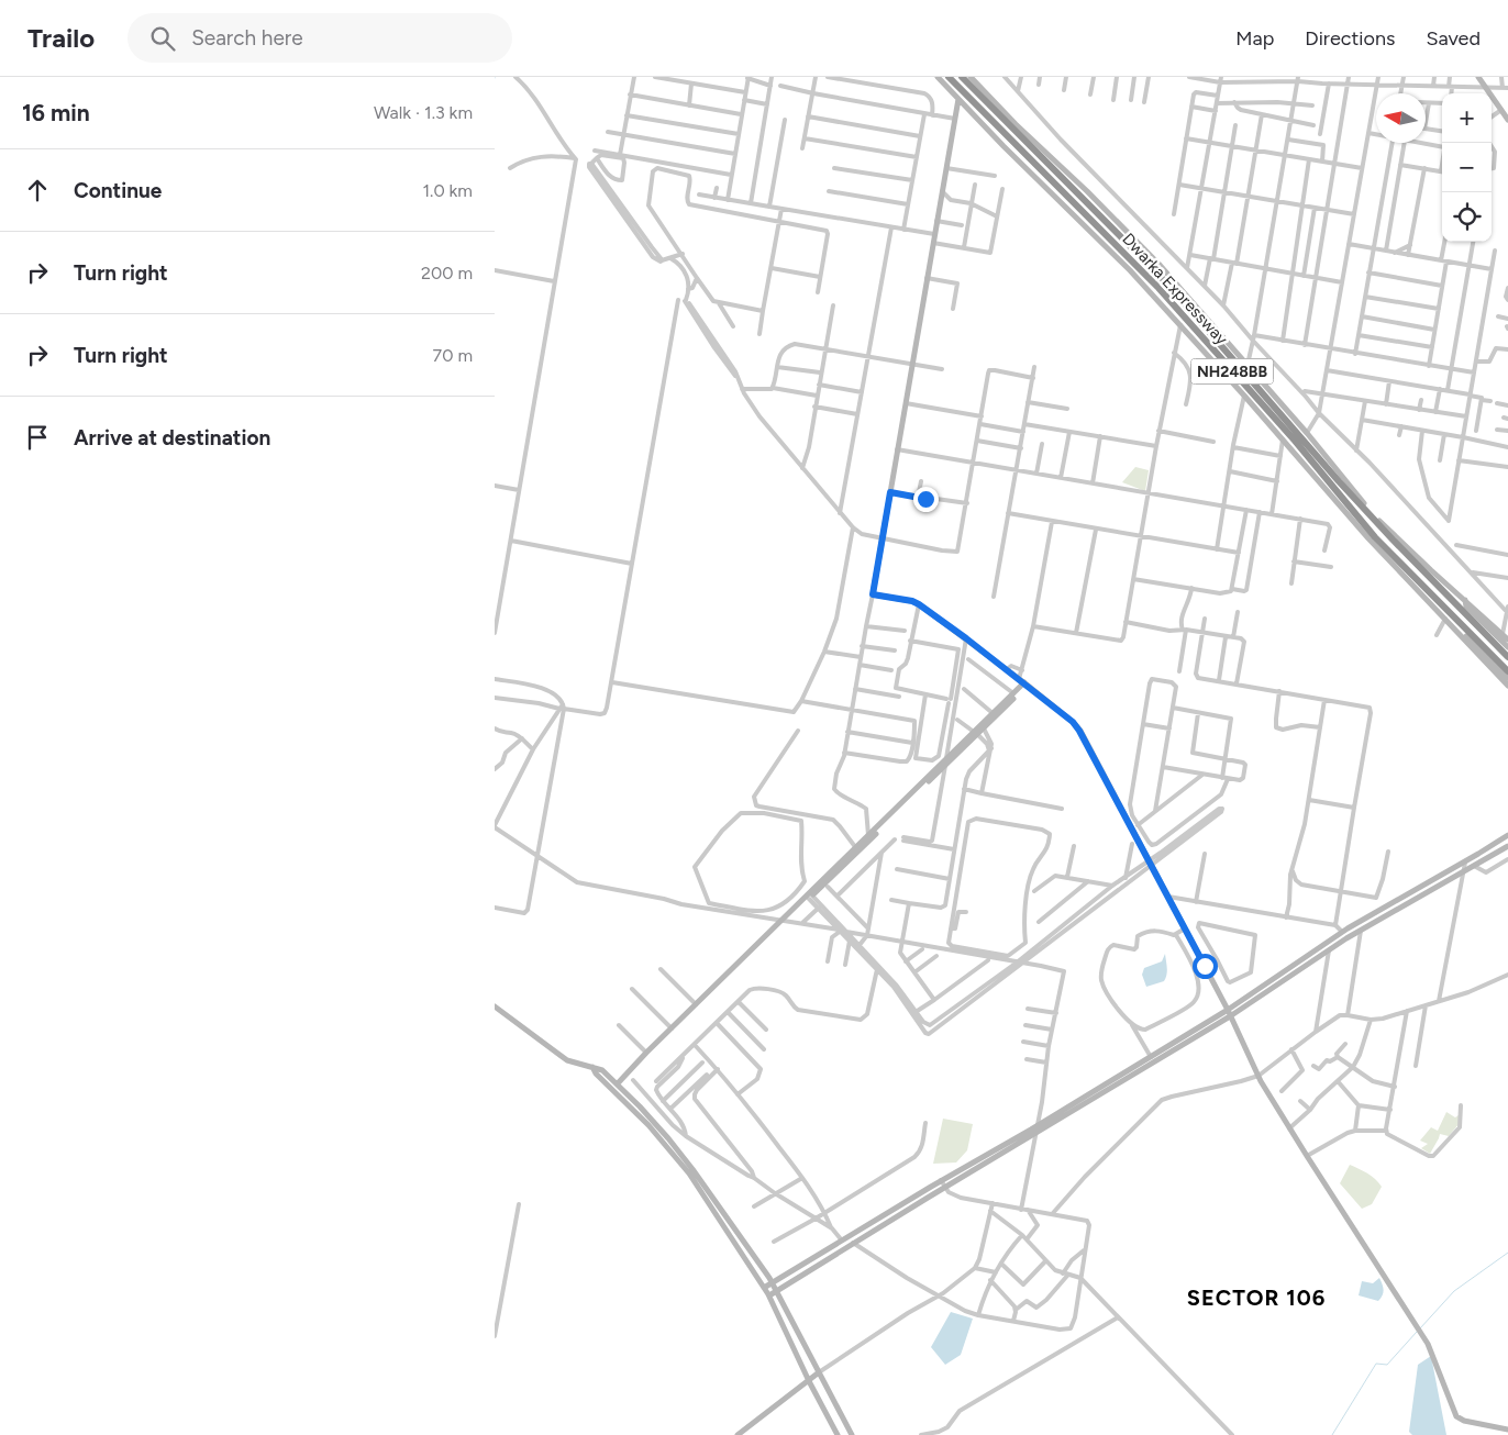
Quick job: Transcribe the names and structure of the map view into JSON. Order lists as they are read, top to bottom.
{
  "streets": {
    "highway": ["Dwarka Expressway", "NH248BB"]
  },
  "districts": ["SECTOR 106"],
  "north": "left",
  "page": {
    "header": "Trailo",
    "search": "Search here",
    "nav": ["Map", "Directions", "Saved"],
    "heading": ["16 min", "Walk · 1.3 km"],
    "map_buttons": ["+", "−"],
    "list": [
      ["Continue", "1.0 km"],
      ["Turn right", "200 m"],
      ["Turn right", "70 m"],
      "Arrive at destination"
    ]
  }
}
